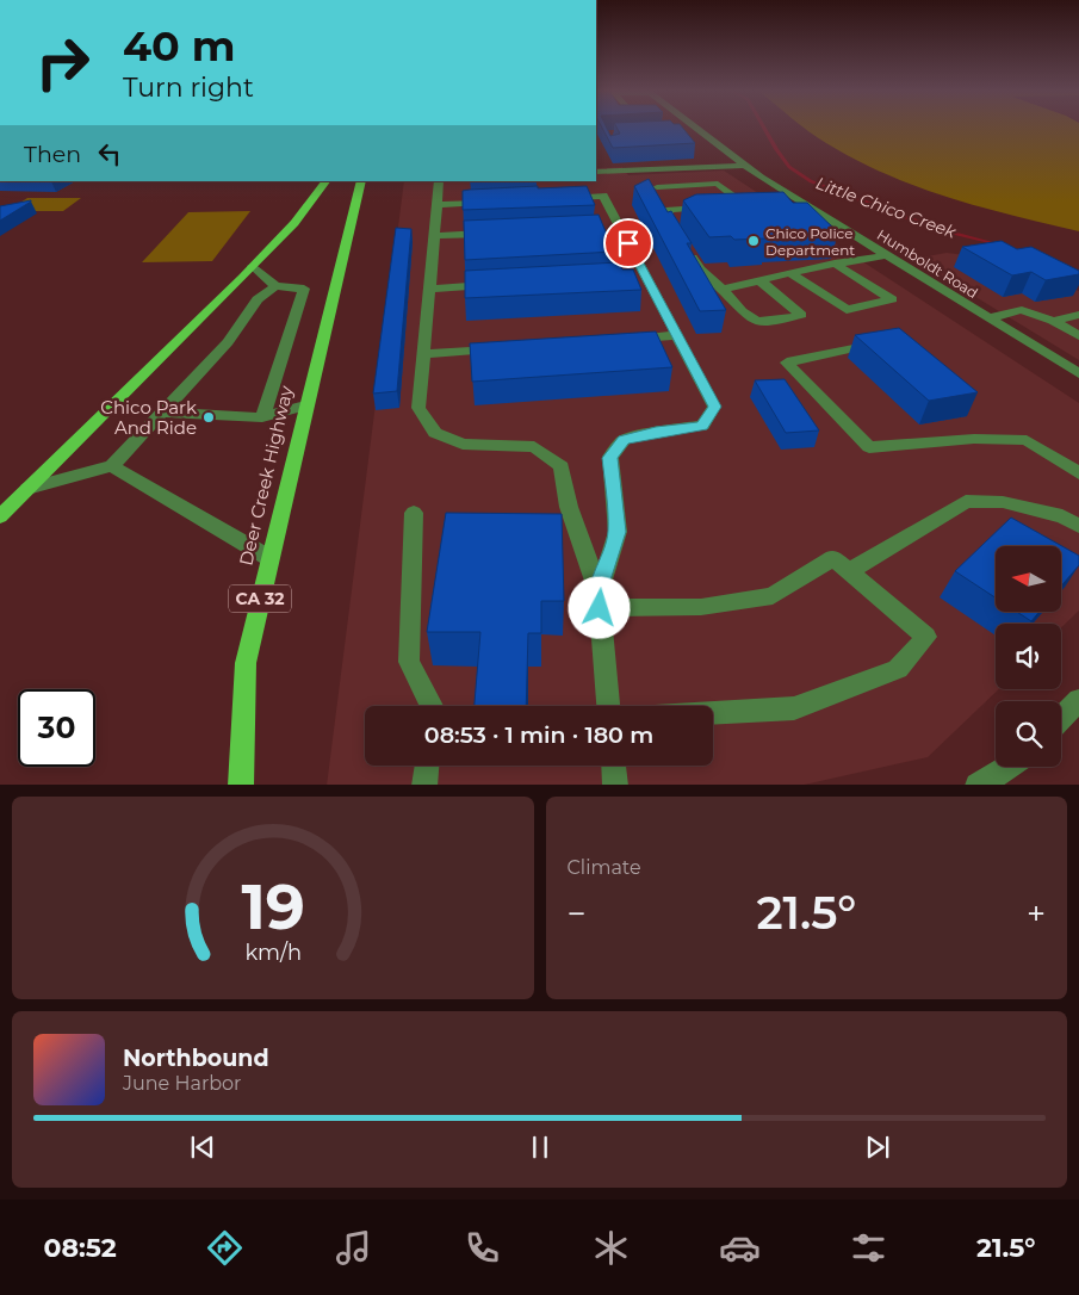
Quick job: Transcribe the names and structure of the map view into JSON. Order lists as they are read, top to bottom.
{
  "streets": {
    "main road": ["Deer Creek Highway", "CA 32"],
    "street": ["Humboldt Road"]
  },
  "water": ["Little Chico Creek"],
  "places": ["Chico Police Department", "Chico Park And Ride"],
  "north": "left",
  "page": {
    "turn": ["40 m", "Turn right"],
    "then": "Then",
    "limit": "30",
    "trip": "08:53 · 1 min · 180 m",
    "tile": "Climate",
    "heat": ["−", "21.5°", "+"],
    "song": ["Northbound", "June Harbor"],
    "tabs": ["08:52", "21.5°"],
    "gauge": ["19", "km/h"]
  }
}
